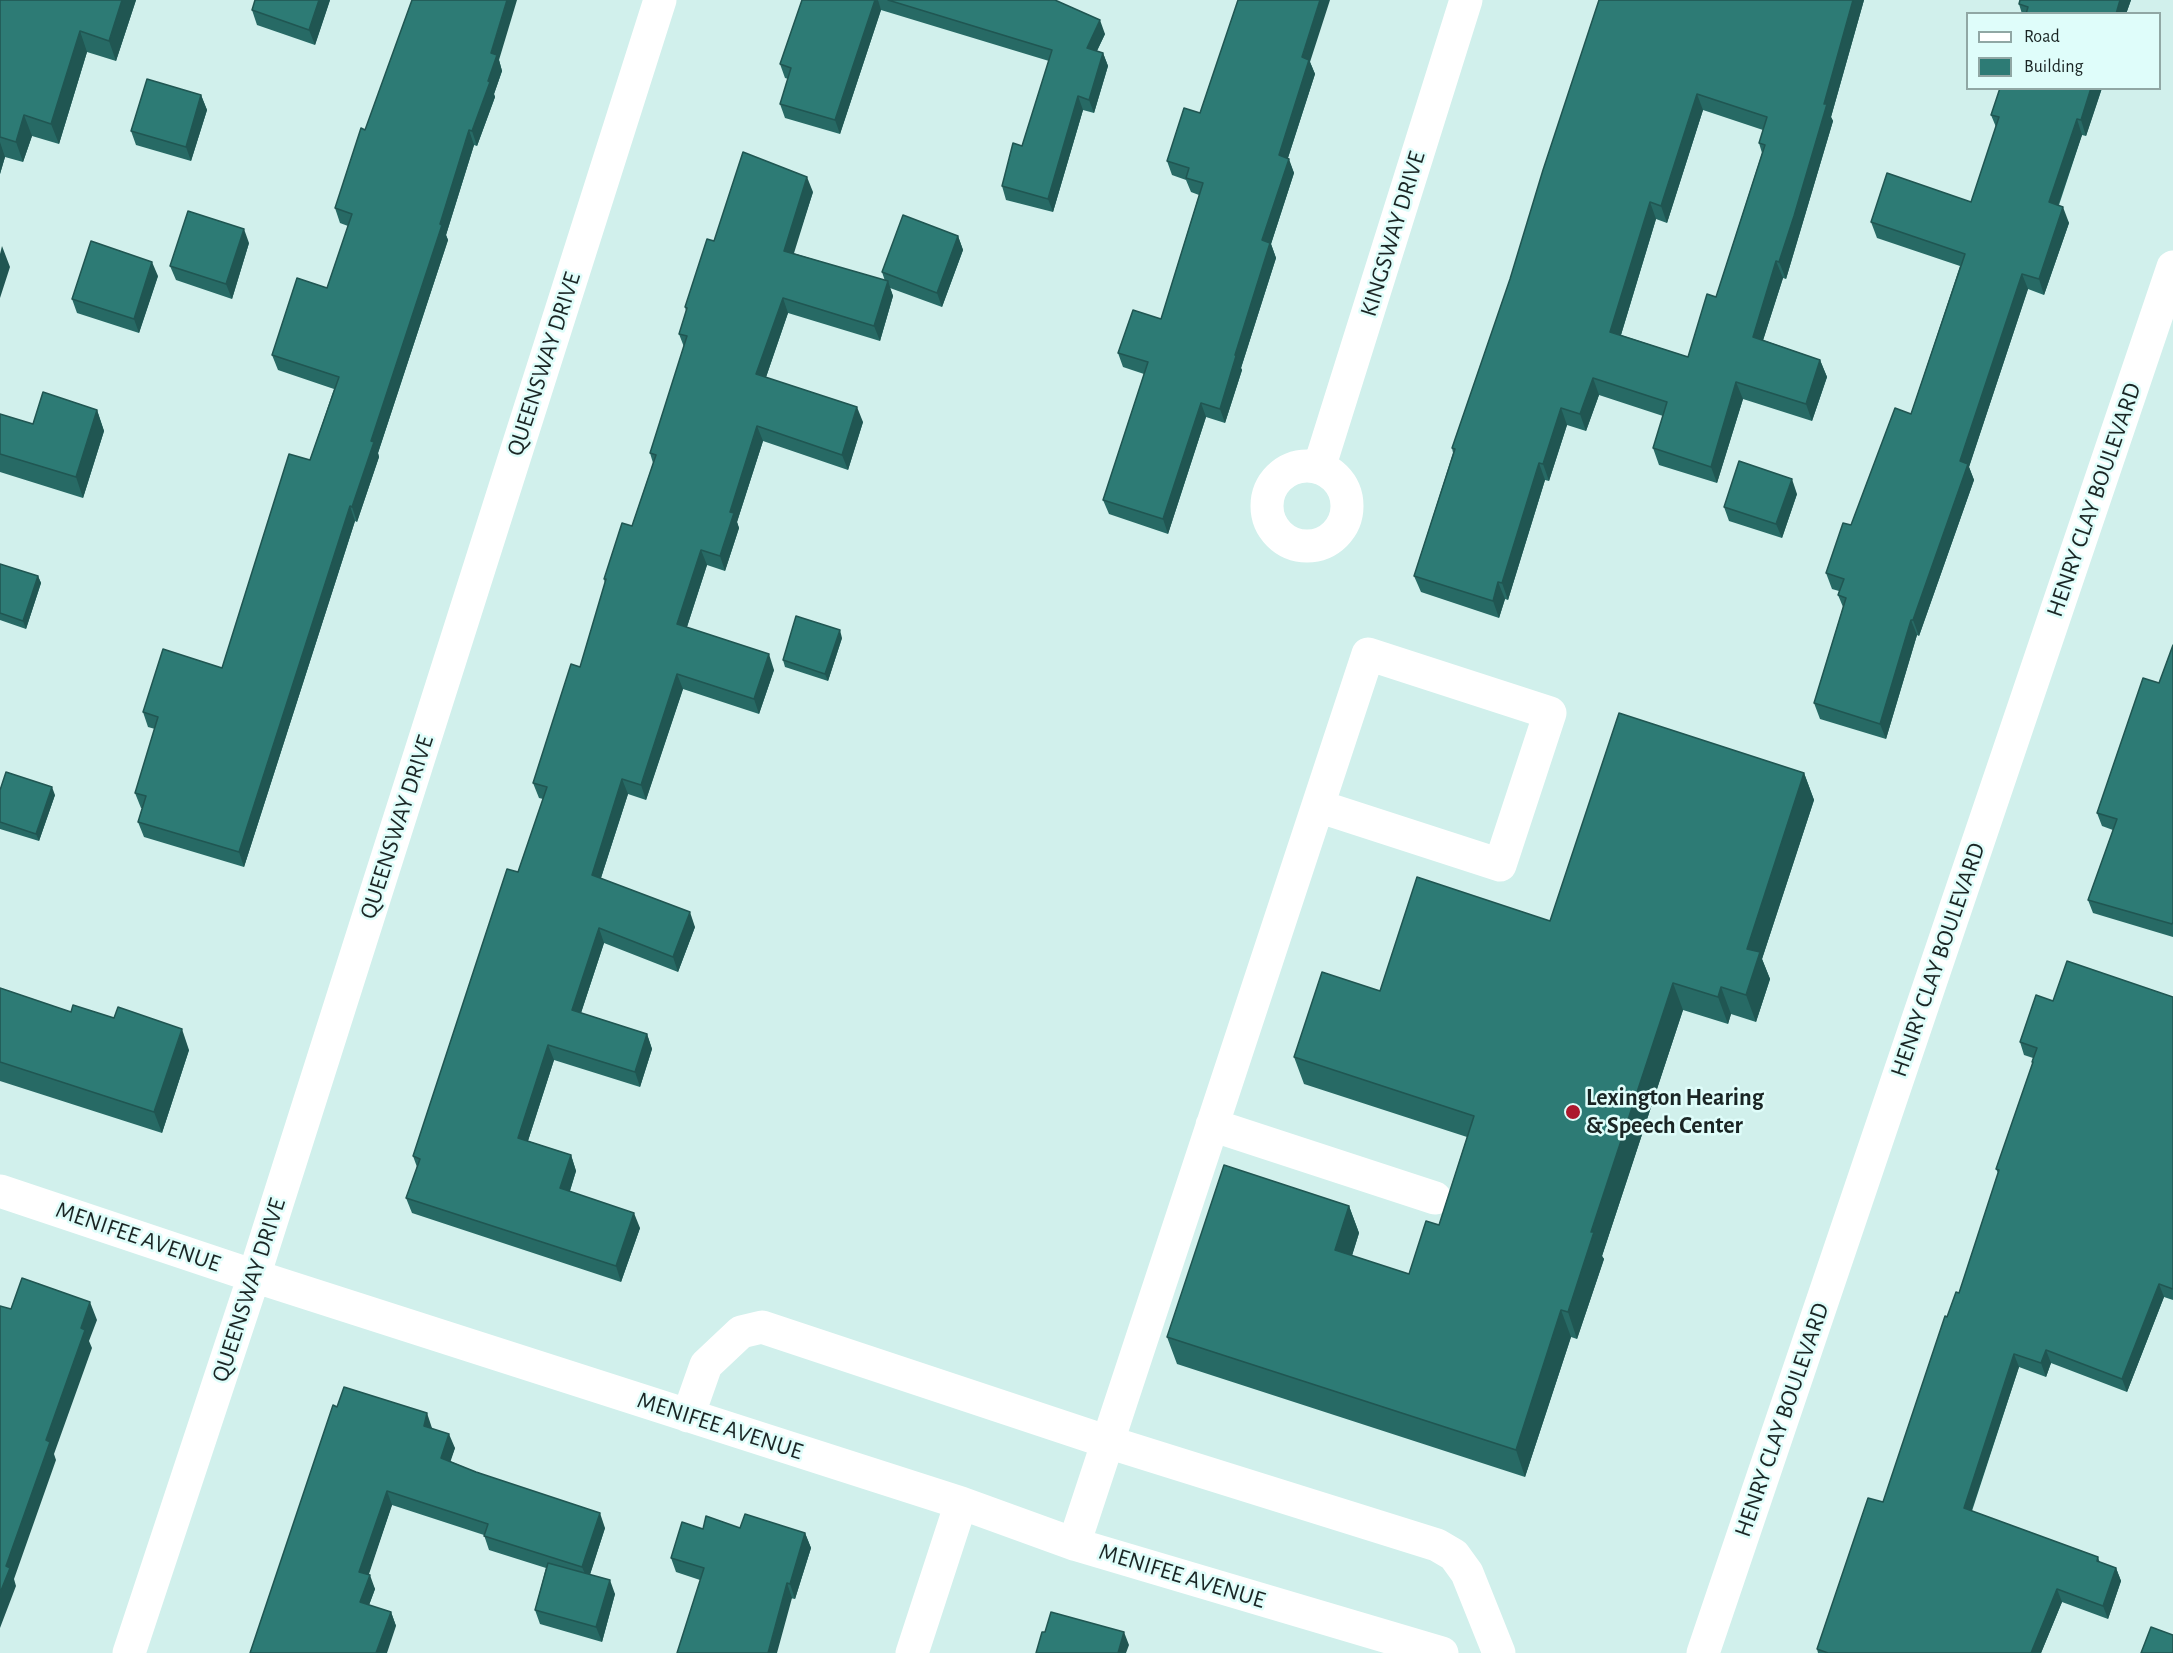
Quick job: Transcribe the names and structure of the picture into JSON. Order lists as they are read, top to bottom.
{
  "streets": {
    "street": [
      "KINGSWAY DRIVE",
      "QUEENSWAY DRIVE",
      "HENRY CLAY BOULEVARD",
      "MENIFEE AVENUE"
    ]
  },
  "crossings": [
    ["QUEENSWAY DRIVE", "MENIFEE AVENUE"]
  ],
  "places": ["Lexington Hearing & Speech Center"],
  "legend": ["Road", "Building"]
}
